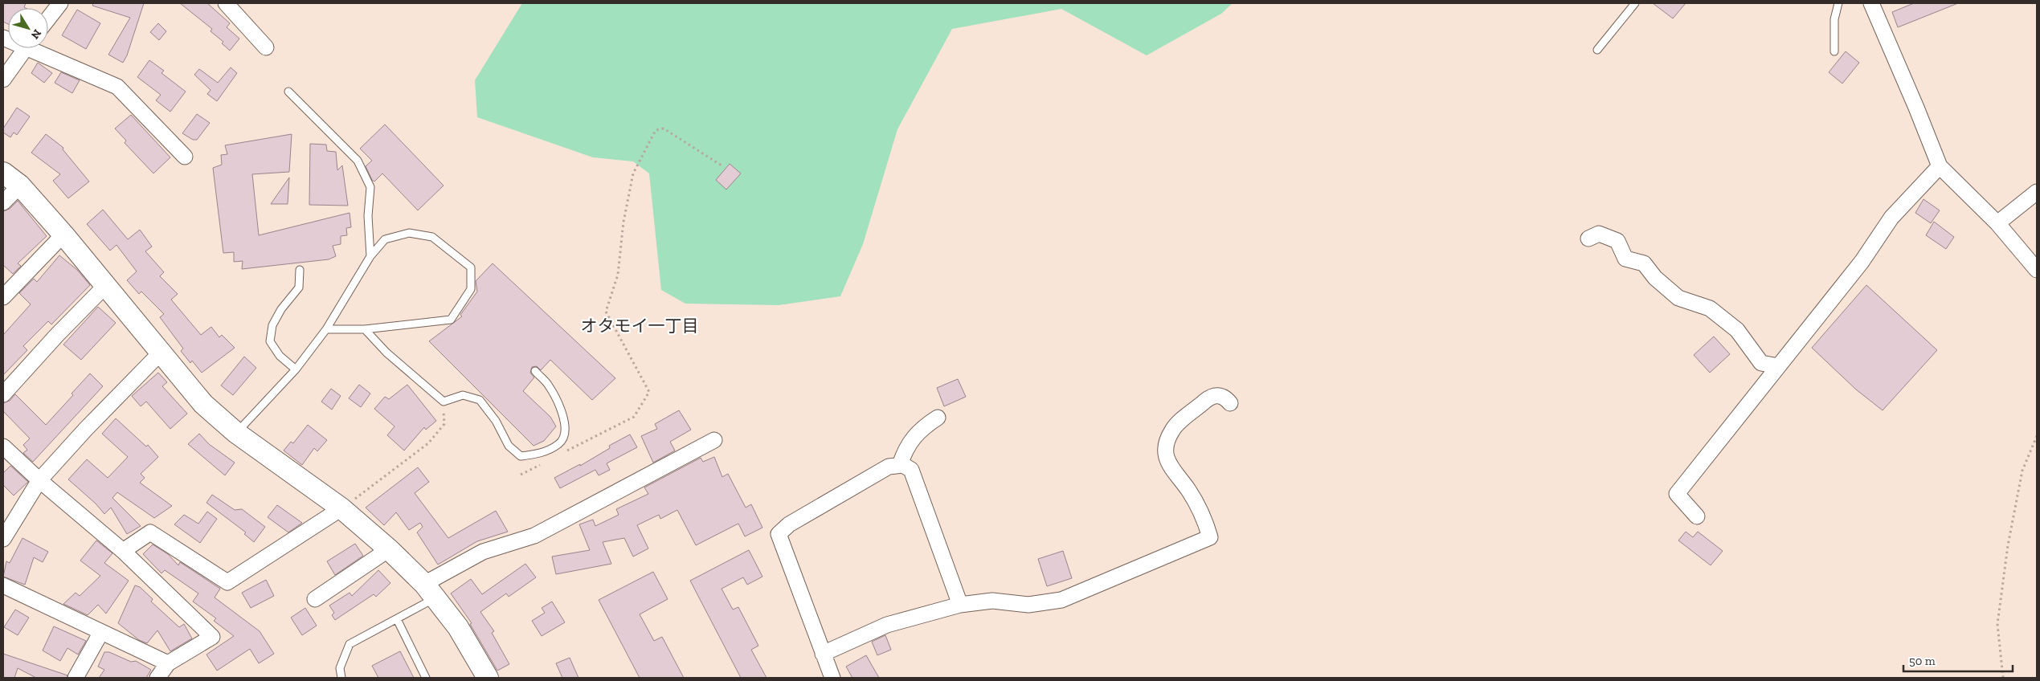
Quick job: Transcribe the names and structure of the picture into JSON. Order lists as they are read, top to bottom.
{
  "districts": ["オタモイ一丁目"],
  "scale_bar": "50 m",
  "north": "bottom right"
}
